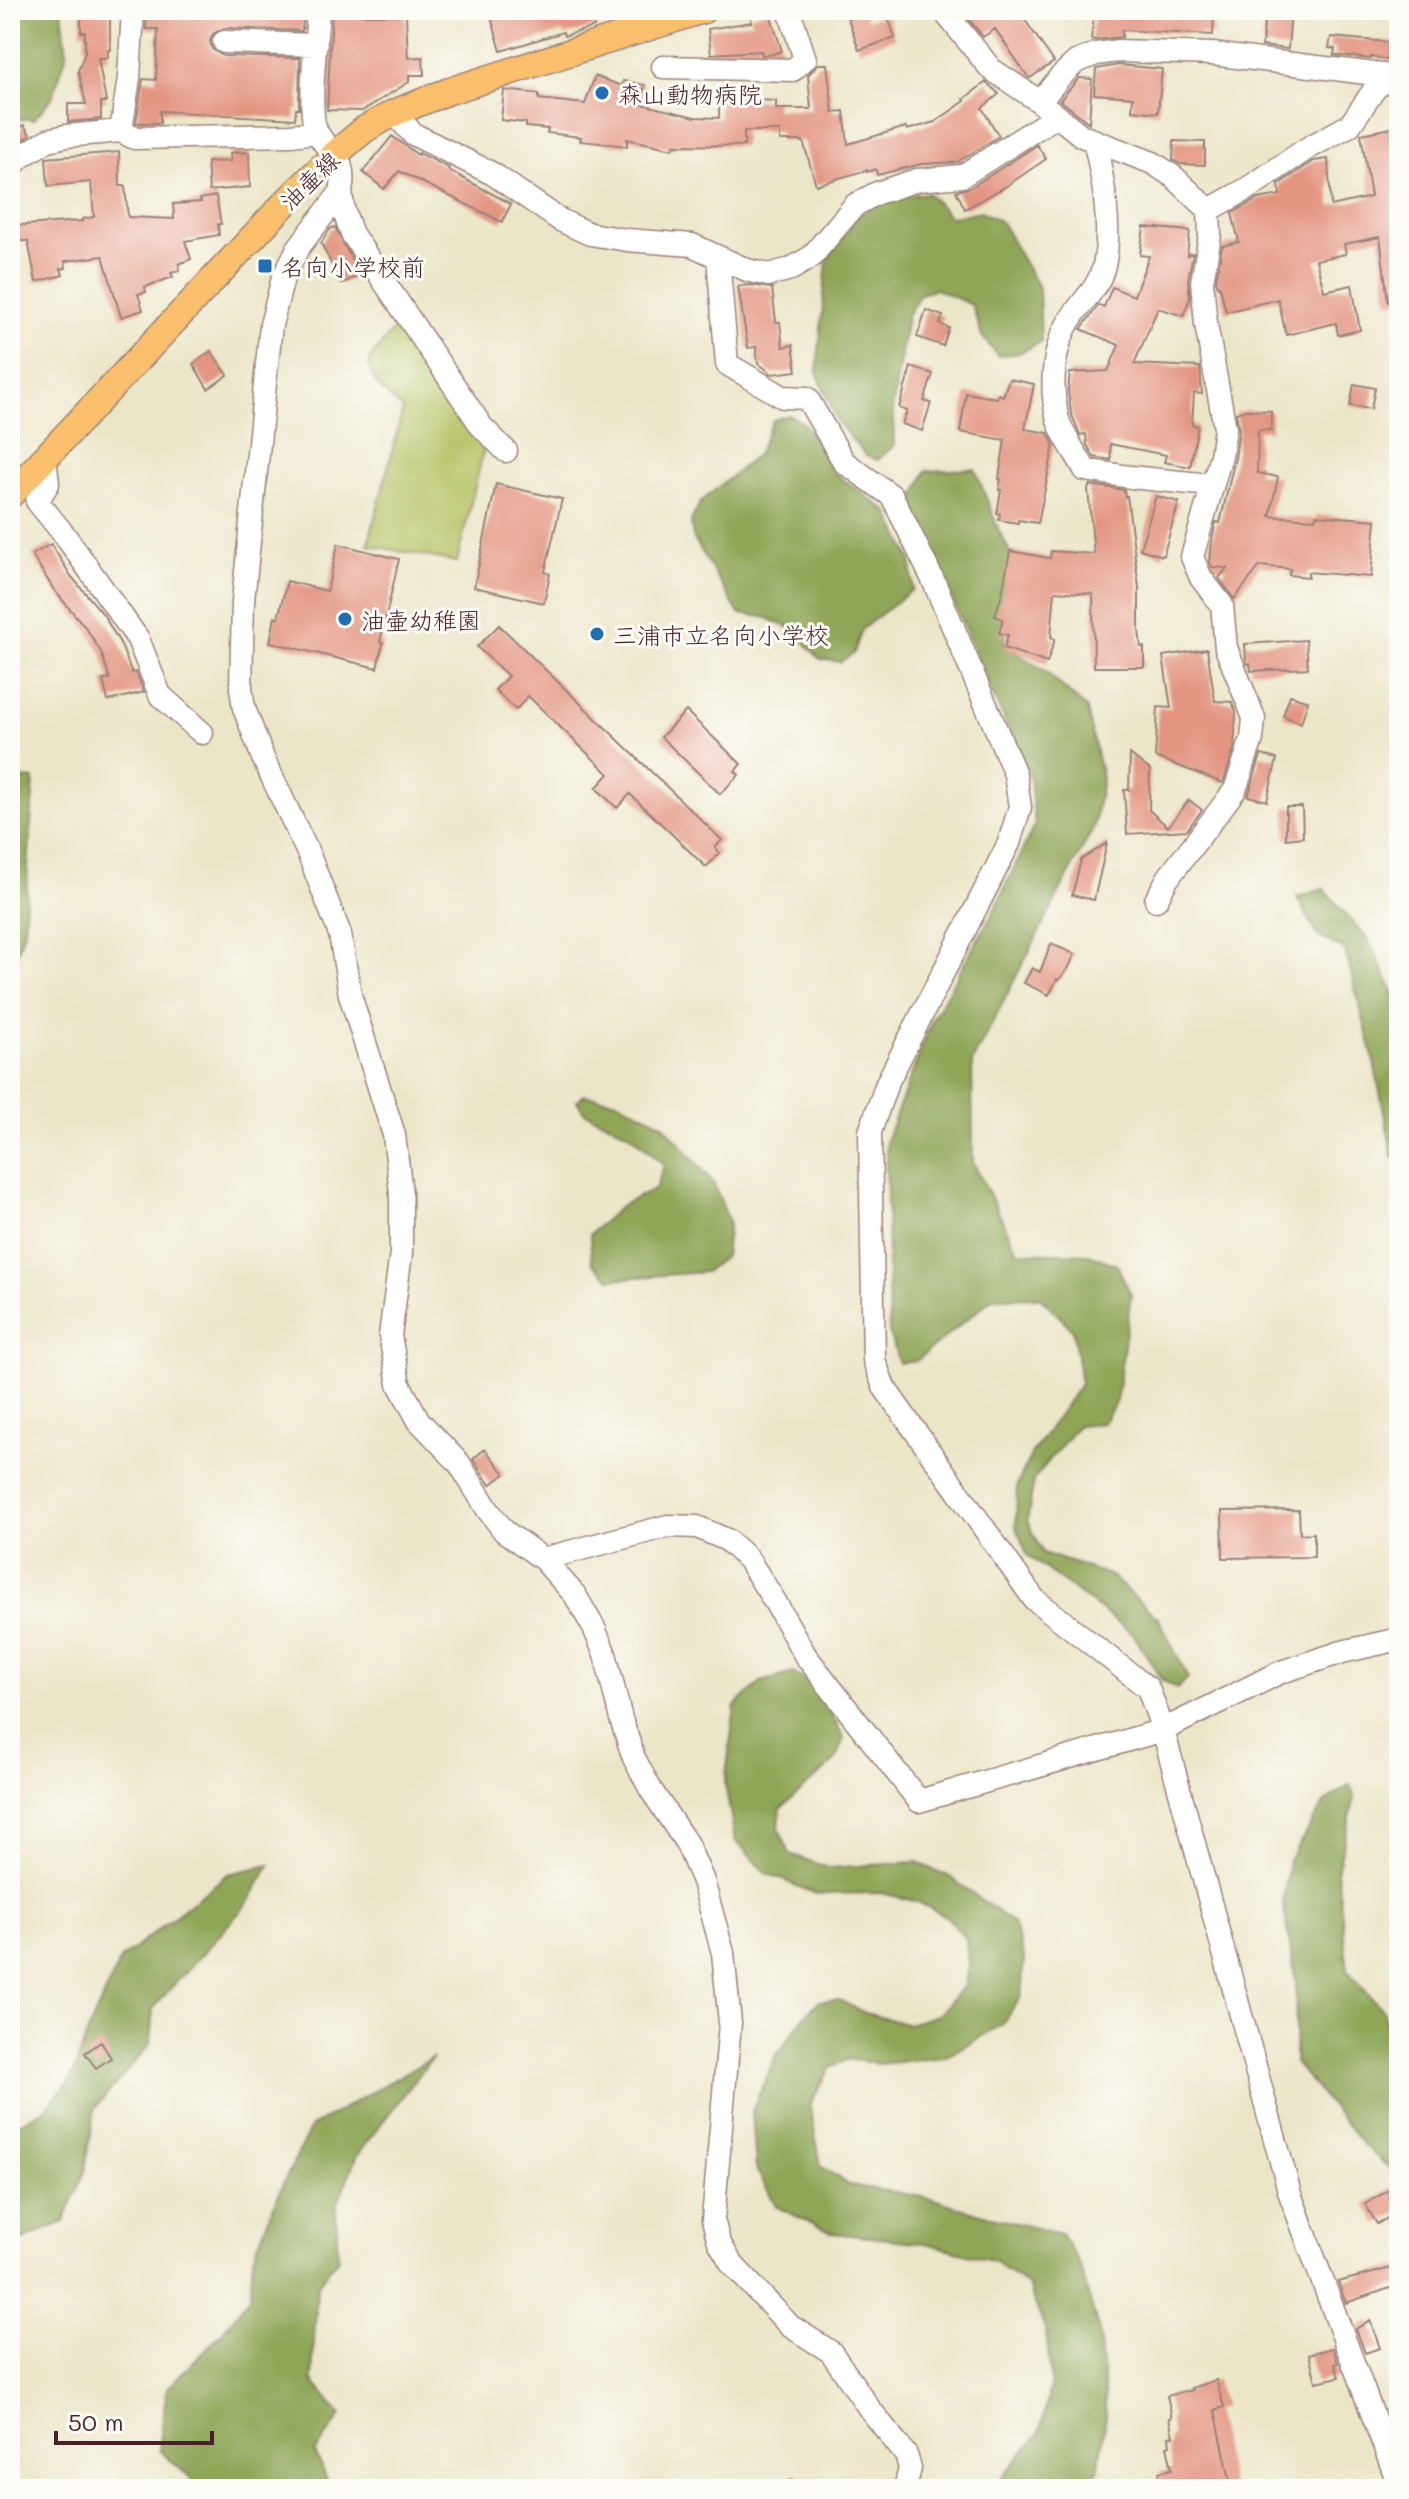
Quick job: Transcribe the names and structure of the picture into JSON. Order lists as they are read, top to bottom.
{
  "streets": {
    "main road": ["油壷線"]
  },
  "places": {
    "other": ["森山動物病院", "油壷幼稚園", "三浦市立名向小学校"],
    "transit": ["名向小学校前"]
  },
  "scale_bar": "50 m"
}
